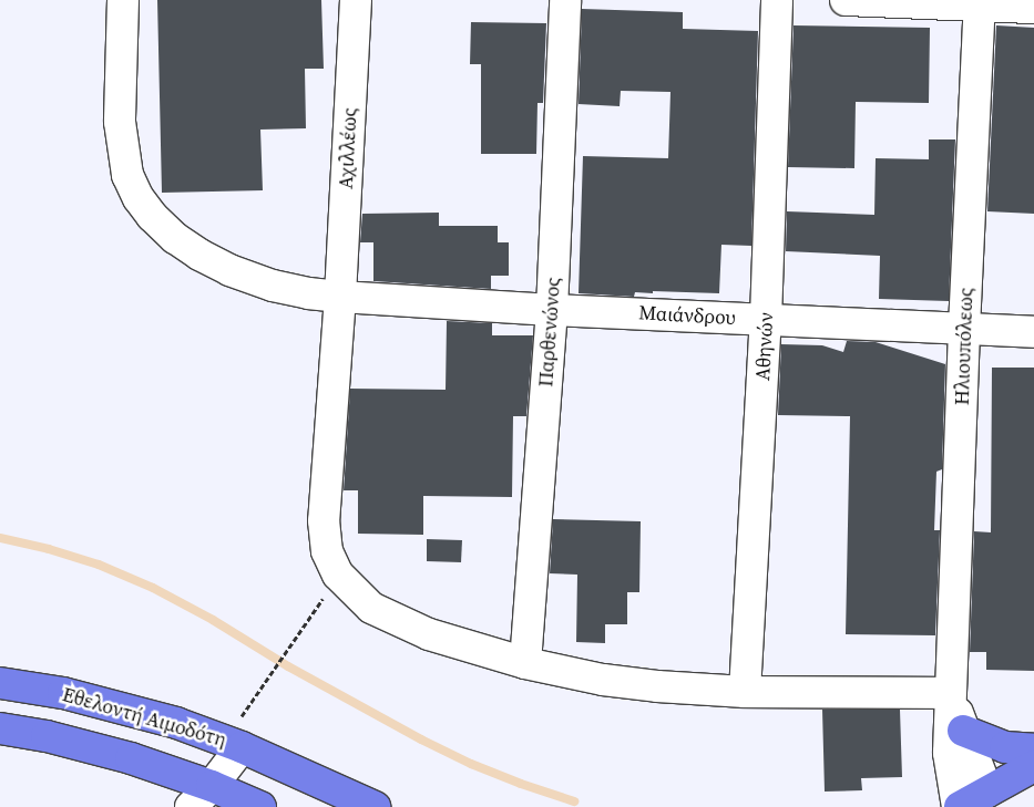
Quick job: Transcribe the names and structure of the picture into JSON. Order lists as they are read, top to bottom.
{
  "streets": {
    "main road": ["Εθελοντή Αιμοδότη"],
    "street": [
      "Αχιλλέως",
      "Μαιάνδρου",
      "Παρθενώνος",
      "Αθηνών",
      "Ηλιουπόλεως"
    ]
  },
  "crossings": [
    ["Αχιλλέως", "Μαιάνδρου"],
    ["Μαιάνδρου", "Παρθενώνος"],
    ["Μαιάνδρου", "Αθηνών"],
    ["Μαιάνδρου", "Ηλιουπόλεως"]
  ]
}
